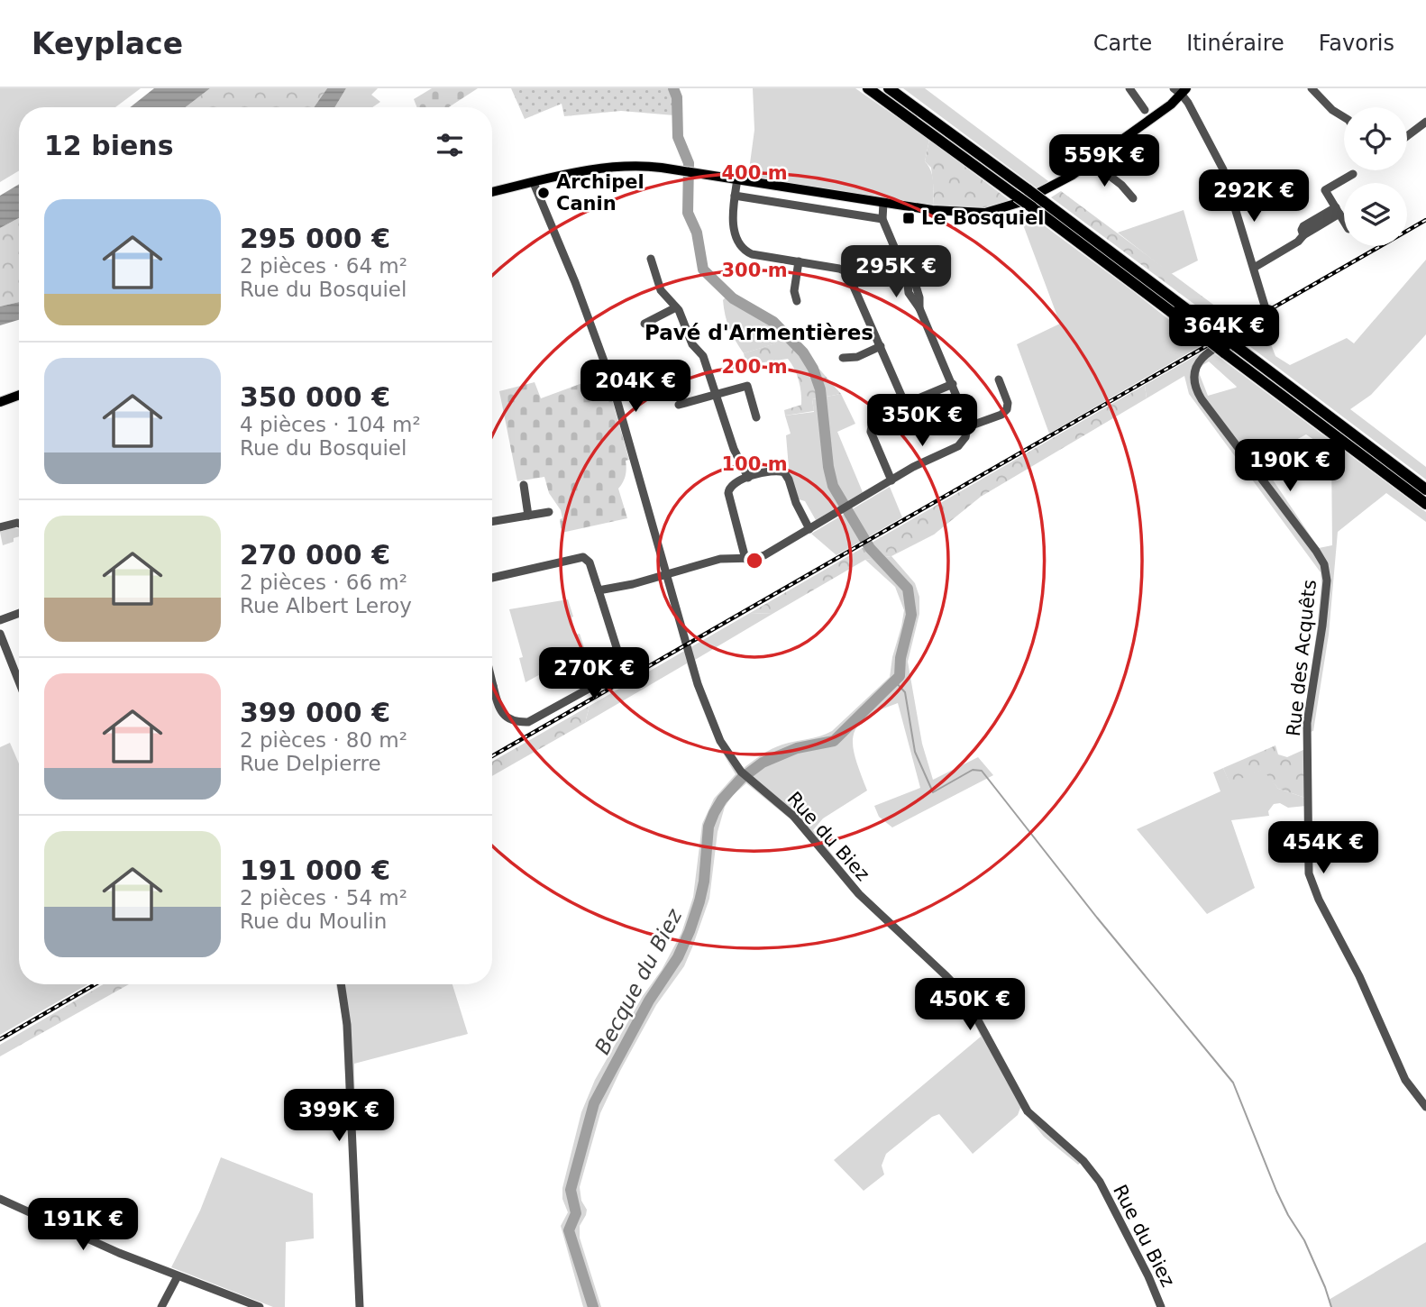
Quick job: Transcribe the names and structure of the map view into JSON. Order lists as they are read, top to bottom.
{
  "streets": {
    "street": ["Rue des Acquêts", "Rue du Biez"]
  },
  "districts": ["Pavé d'Armentières"],
  "water": ["Becque du Biez"],
  "places": {
    "other": ["Archipel Canin"],
    "transit": ["Le Bosquiel"]
  },
  "page": {
    "header": "Keyplace",
    "nav": ["Carte", "Itinéraire", "Favoris"],
    "heading": "12 biens",
    "price": [
      "559K €",
      "292K €",
      "295K €",
      "364K €",
      "204K €",
      "350K €",
      "190K €",
      "270K €",
      "454K €",
      "450K €",
      "399K €",
      "191K €"
    ],
    "list": [
      {
        "name": "295 000 €",
        "note": "2 pièces · 64 m² · Rue du Bosquiel"
      },
      {
        "name": "350 000 €",
        "note": "4 pièces · 104 m² · Rue du Bosquiel"
      },
      {
        "name": "270 000 €",
        "note": "2 pièces · 66 m² · Rue Albert Leroy"
      },
      {
        "name": "399 000 €",
        "note": "2 pièces · 80 m² · Rue Delpierre"
      },
      {
        "name": "191 000 €",
        "note": "2 pièces · 54 m² · Rue du Moulin"
      }
    ]
  },
  "rings": [
    "400 m",
    "300 m",
    "200 m",
    "100 m"
  ]
}
